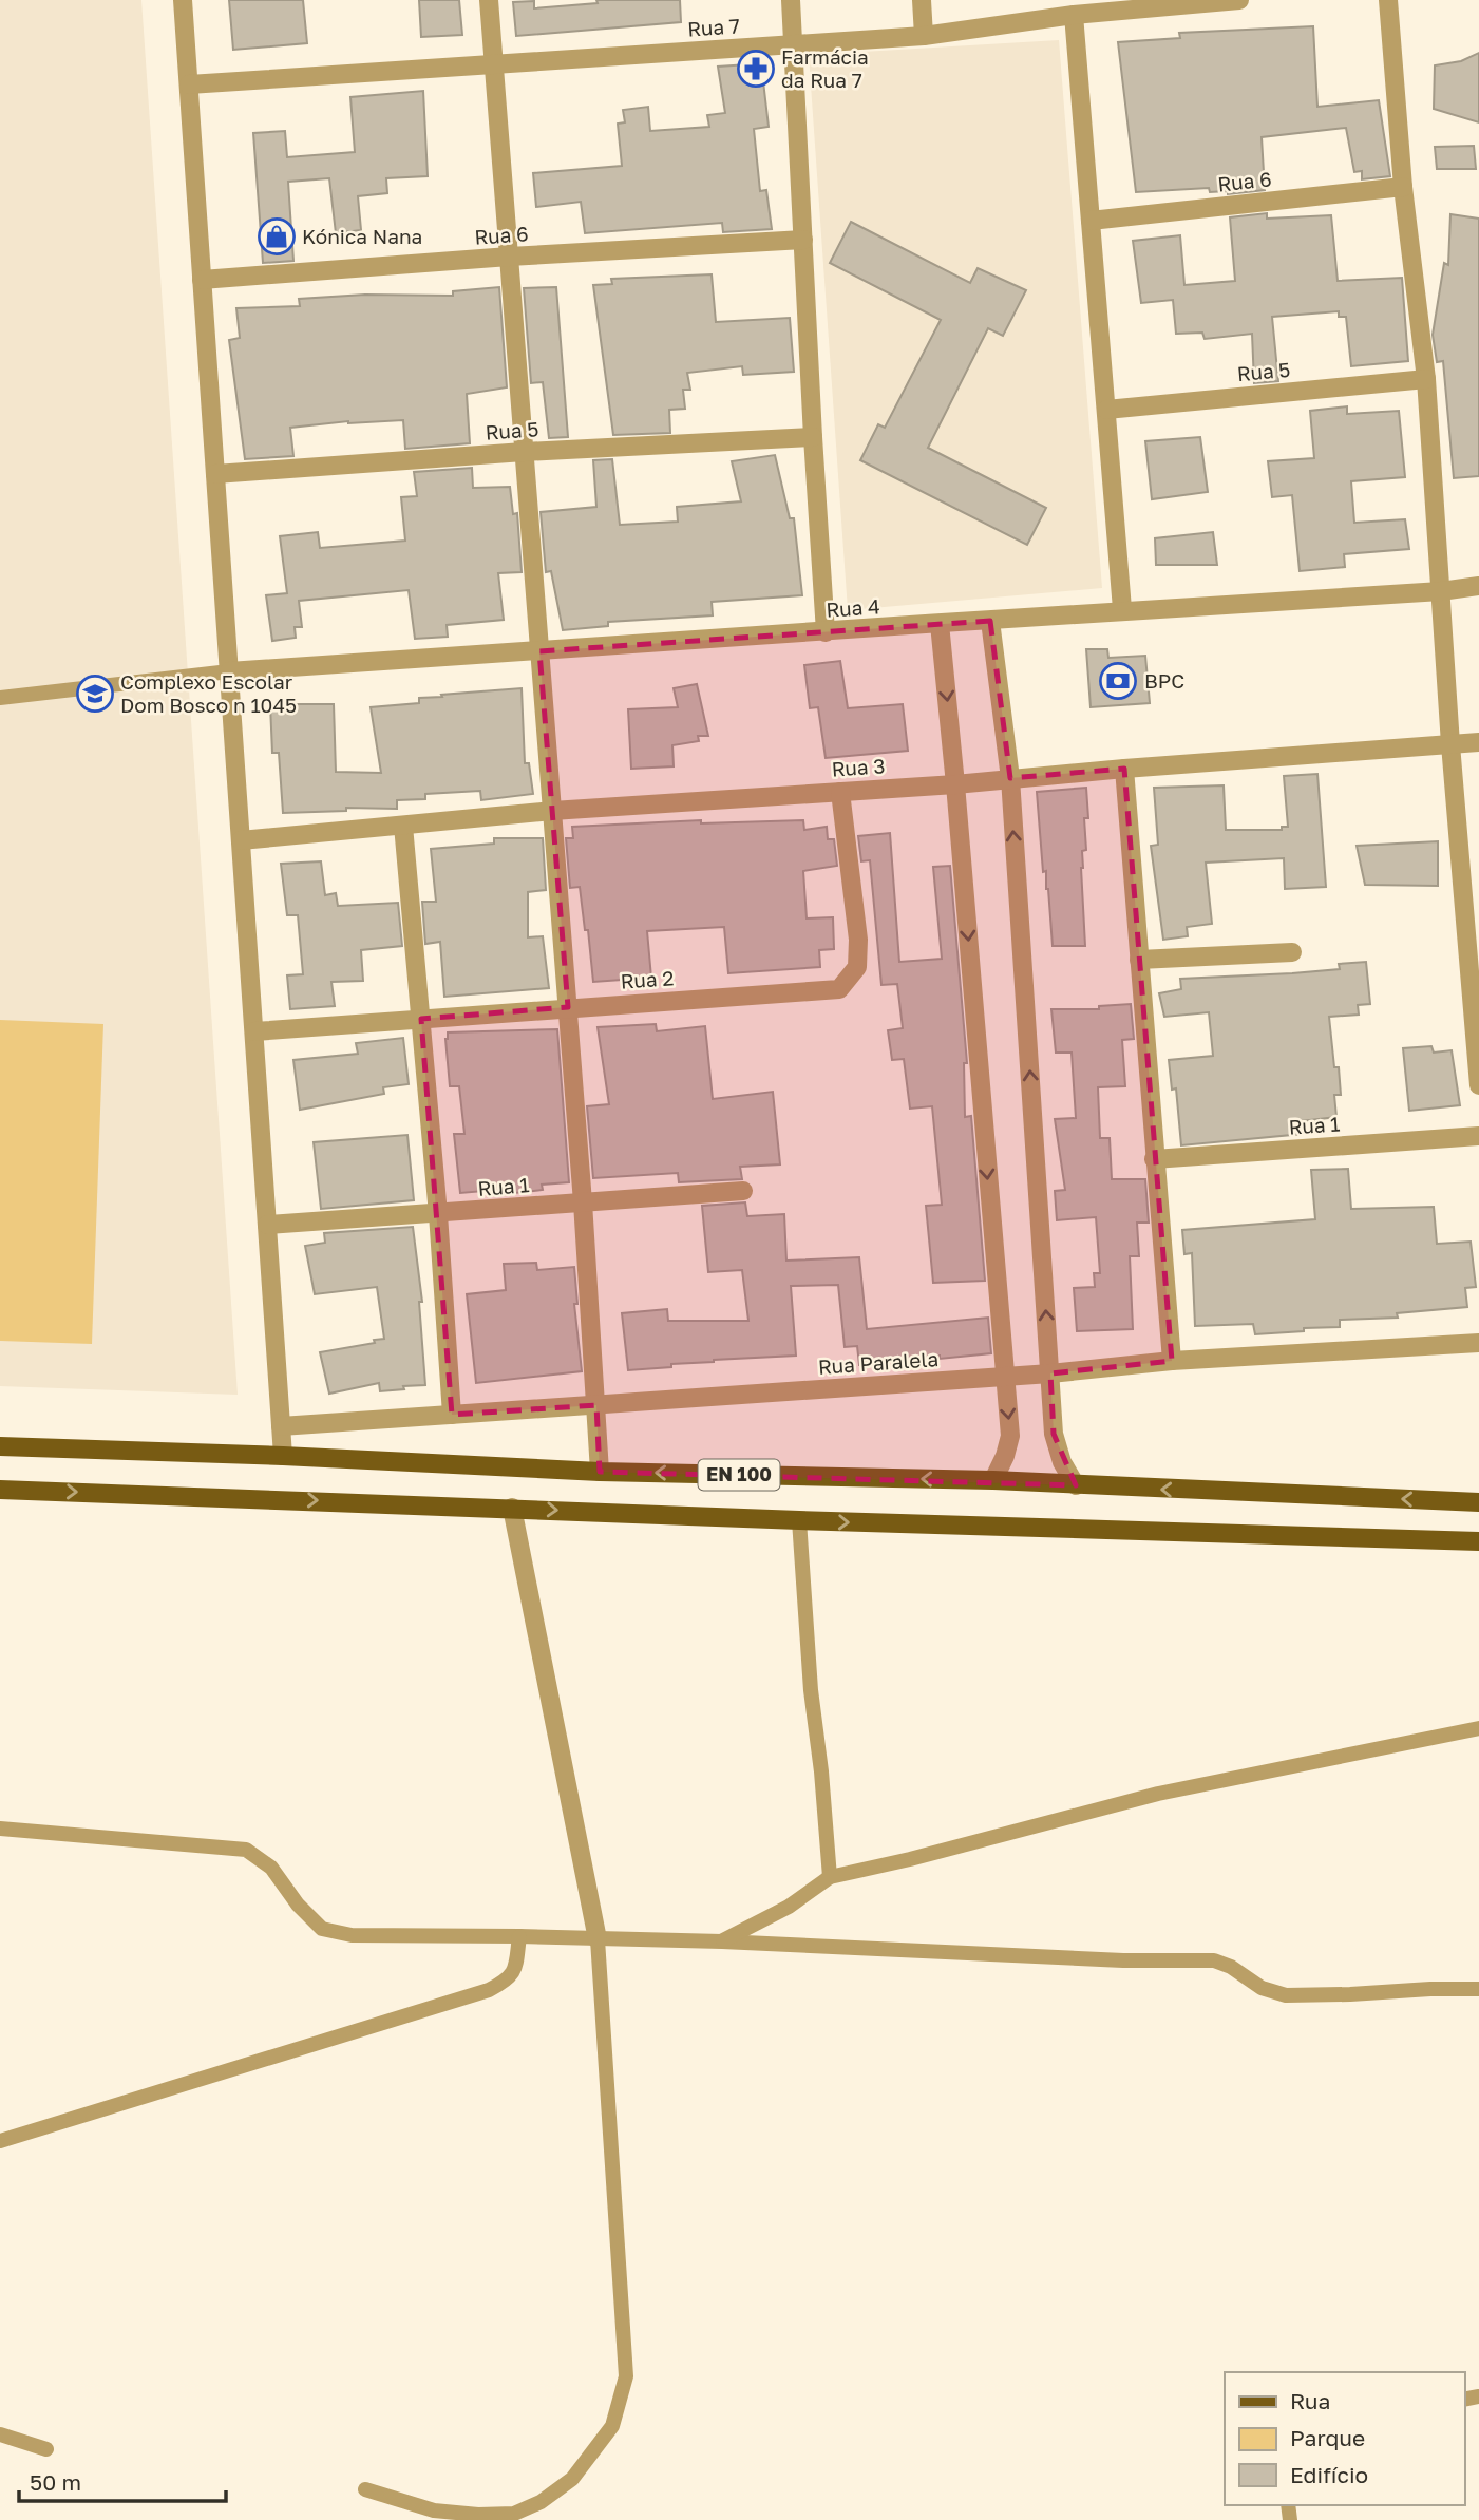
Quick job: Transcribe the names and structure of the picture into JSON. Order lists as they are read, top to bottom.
{
  "streets": {
    "main road": ["EN 100"],
    "street": [
      "Rua 7",
      "Rua 6",
      "Rua 5",
      "Rua 4",
      "Rua 3",
      "Rua 2",
      "Rua 1",
      "Rua Paralela"
    ]
  },
  "crossings": [
    ["Rua 3", "Rua 2"]
  ],
  "places": {
    "pharmacy": ["Farmácia da Rua 7"],
    "shop": ["Kónica Nana"],
    "bank": ["BPC"],
    "school or university": ["Complexo Escolar Dom Bosco n 1045"]
  },
  "legend": ["Rua", "Parque", "Edifício"],
  "scale_bar": "50 m"
}
